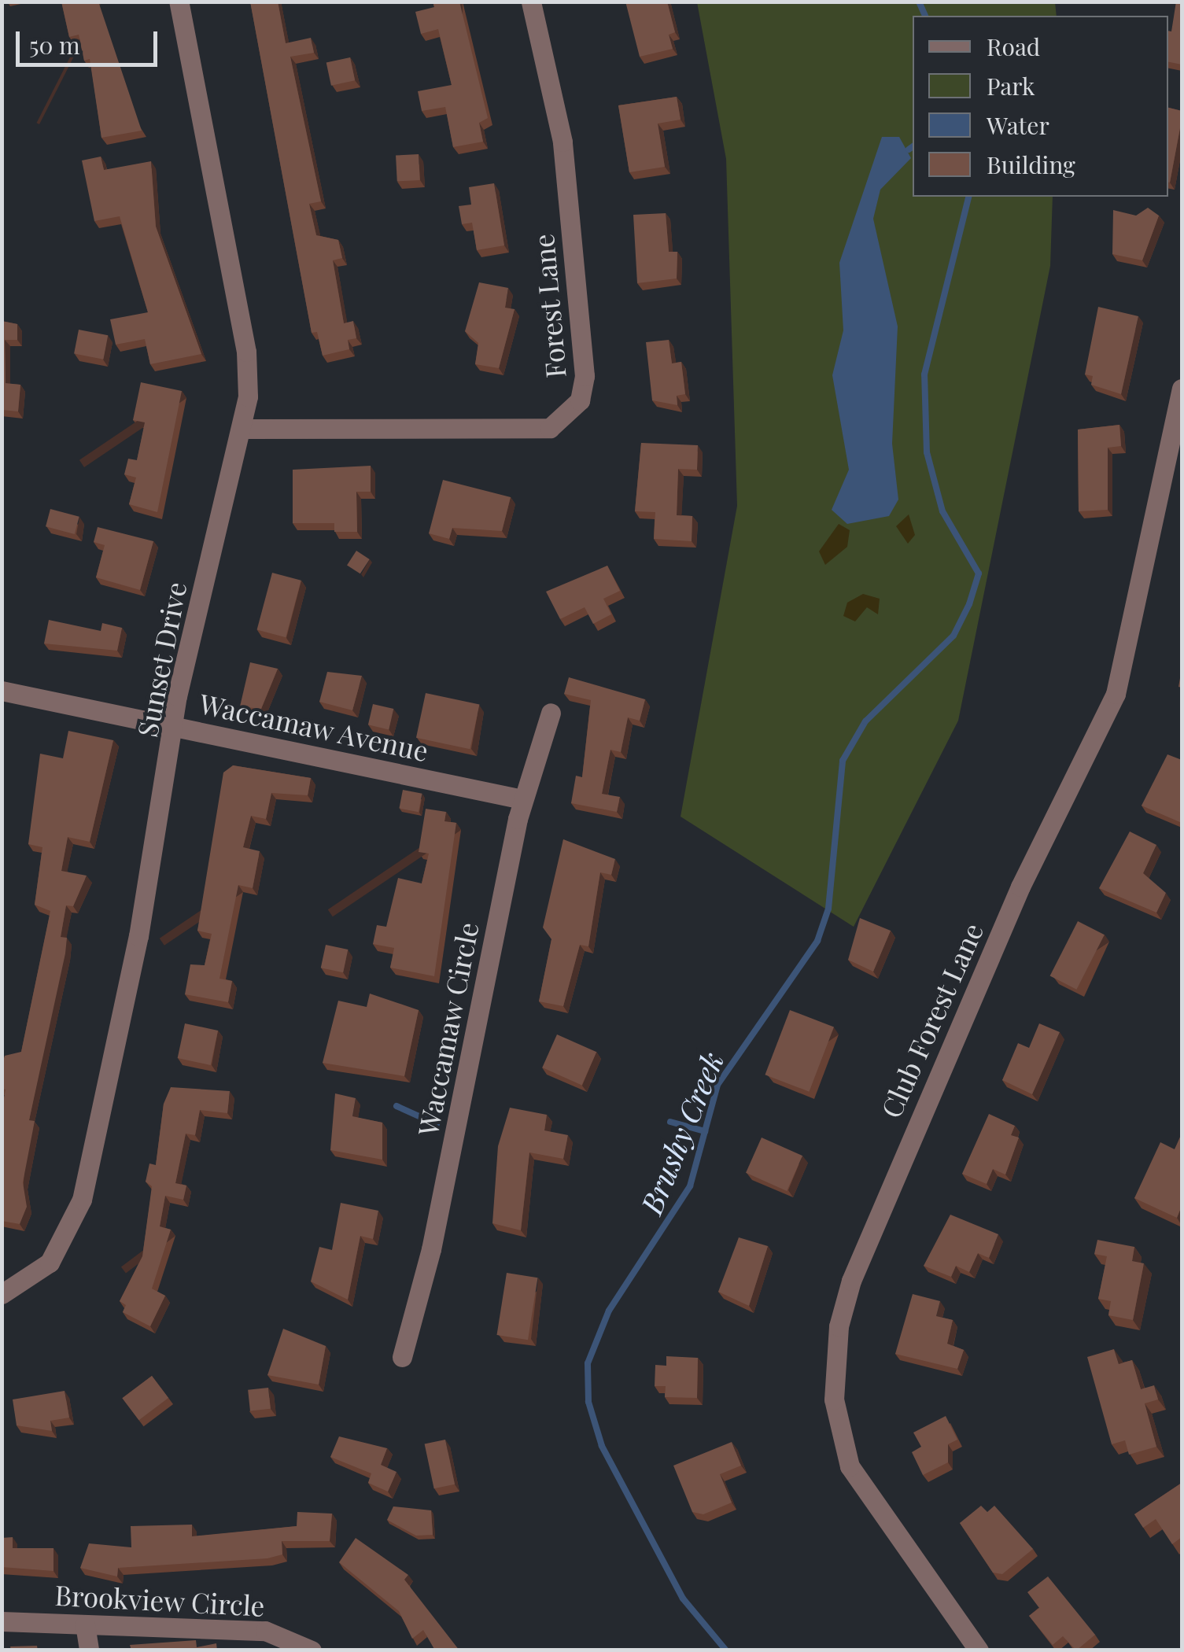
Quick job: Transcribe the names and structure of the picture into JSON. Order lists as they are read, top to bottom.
{
  "streets": {
    "street": [
      "Forest Lane",
      "Sunset Drive",
      "Waccamaw Avenue",
      "Club Forest Lane",
      "Waccamaw Circle",
      "Brookview Circle"
    ]
  },
  "crossings": [
    ["Forest Lane", "Sunset Drive"],
    ["Sunset Drive", "Waccamaw Avenue"],
    ["Waccamaw Avenue", "Waccamaw Circle"]
  ],
  "water": ["Brushy Creek"],
  "legend": [
    "Road",
    "Park",
    "Water",
    "Building"
  ],
  "scale_bar": "50 m"
}
